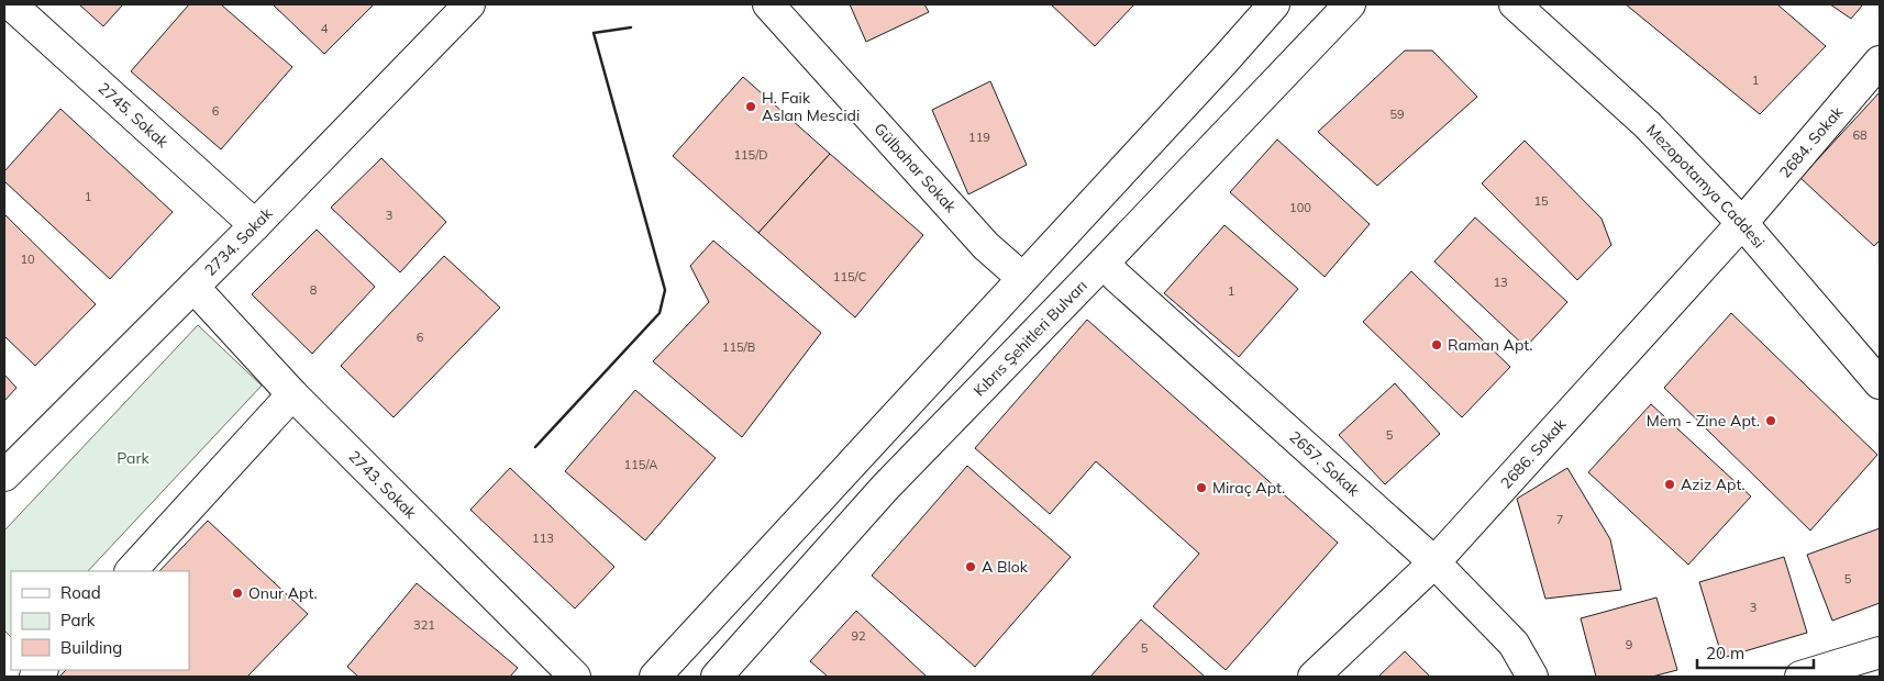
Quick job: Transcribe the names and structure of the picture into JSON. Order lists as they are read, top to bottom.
{
  "streets": {
    "street": [
      "2745. Sokak",
      "2684. Sokak",
      "Gülbahar Sokak",
      "Mezopotamya Caddesi",
      "2734. Sokak",
      "Kıbrıs Şehitleri Bulvarı",
      "2686. Sokak",
      "2657. Sokak",
      "2743. Sokak"
    ]
  },
  "crossings": [
    ["2745. Sokak", "2734. Sokak"],
    ["2684. Sokak", "Mezopotamya Caddesi"],
    ["2684. Sokak", "2686. Sokak"],
    ["Mezopotamya Caddesi", "2686. Sokak"],
    ["2734. Sokak", "2743. Sokak"],
    ["Kıbrıs Şehitleri Bulvarı", "2657. Sokak"],
    ["2686. Sokak", "2657. Sokak"]
  ],
  "parks": ["Park"],
  "places": [
    "H. Faik Aslan Mescidi",
    "Raman Apt.",
    "Mem - Zine Apt.",
    "Aziz Apt.",
    "Miraç Apt.",
    "A Blok",
    "Onur Apt."
  ],
  "house_numbers": [
    "4",
    "1",
    "6",
    "59",
    "68",
    "119",
    "115/D",
    "1",
    "15",
    "100",
    "3",
    "10",
    "115/C",
    "13",
    "8",
    "1",
    "6",
    "115/B",
    "5",
    "115/A",
    "7",
    "113",
    "5",
    "3",
    "321",
    "92",
    "9",
    "5"
  ],
  "legend": ["Road", "Park", "Building"],
  "scale_bar": "20 m"
}
